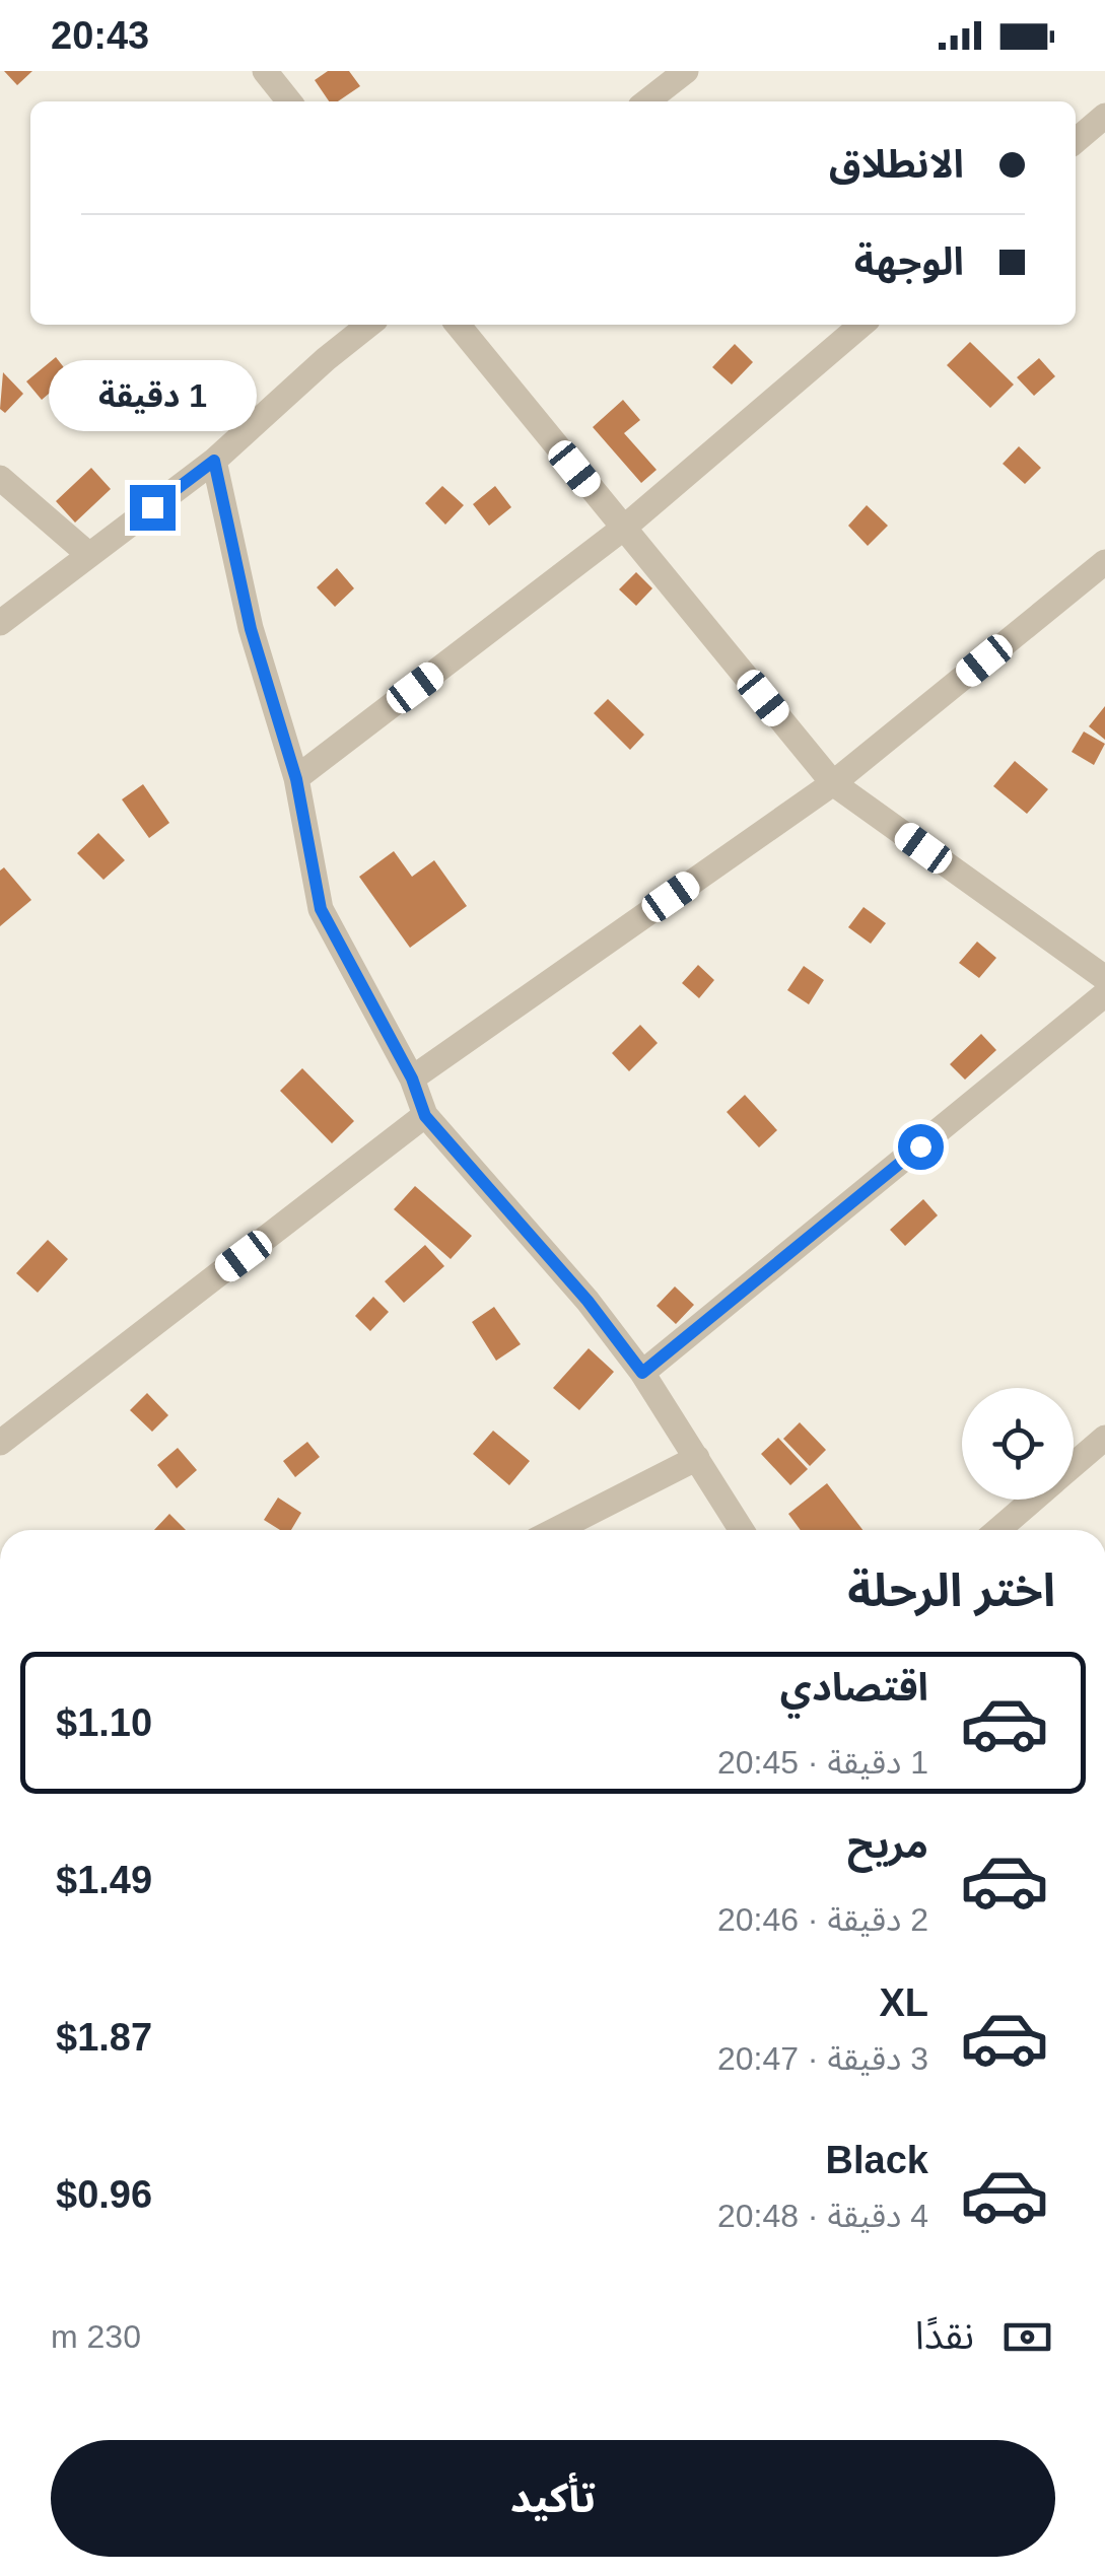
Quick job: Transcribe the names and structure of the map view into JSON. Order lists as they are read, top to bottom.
{
  "page": {
    "status": "20:43",
    "banner": ["الانطلاق", "الوجهة"],
    "bubble": "1 دقيقة",
    "heading": "اختر الرحلة",
    "list": [
      {
        "name": "اقتصادي",
        "note": "1 دقيقة · 20:45",
        "value": "$1.10"
      },
      {
        "name": "مريح",
        "note": "2 دقيقة · 20:46",
        "value": "$1.49"
      },
      {
        "name": "XL",
        "note": "3 دقيقة · 20:47",
        "value": "$1.87"
      },
      {
        "name": "Black",
        "note": "4 دقيقة · 20:48",
        "value": "$0.96"
      }
    ],
    "pay": ["نقدًا", "230 m"],
    "buttons": "تأكيد"
  }
}
